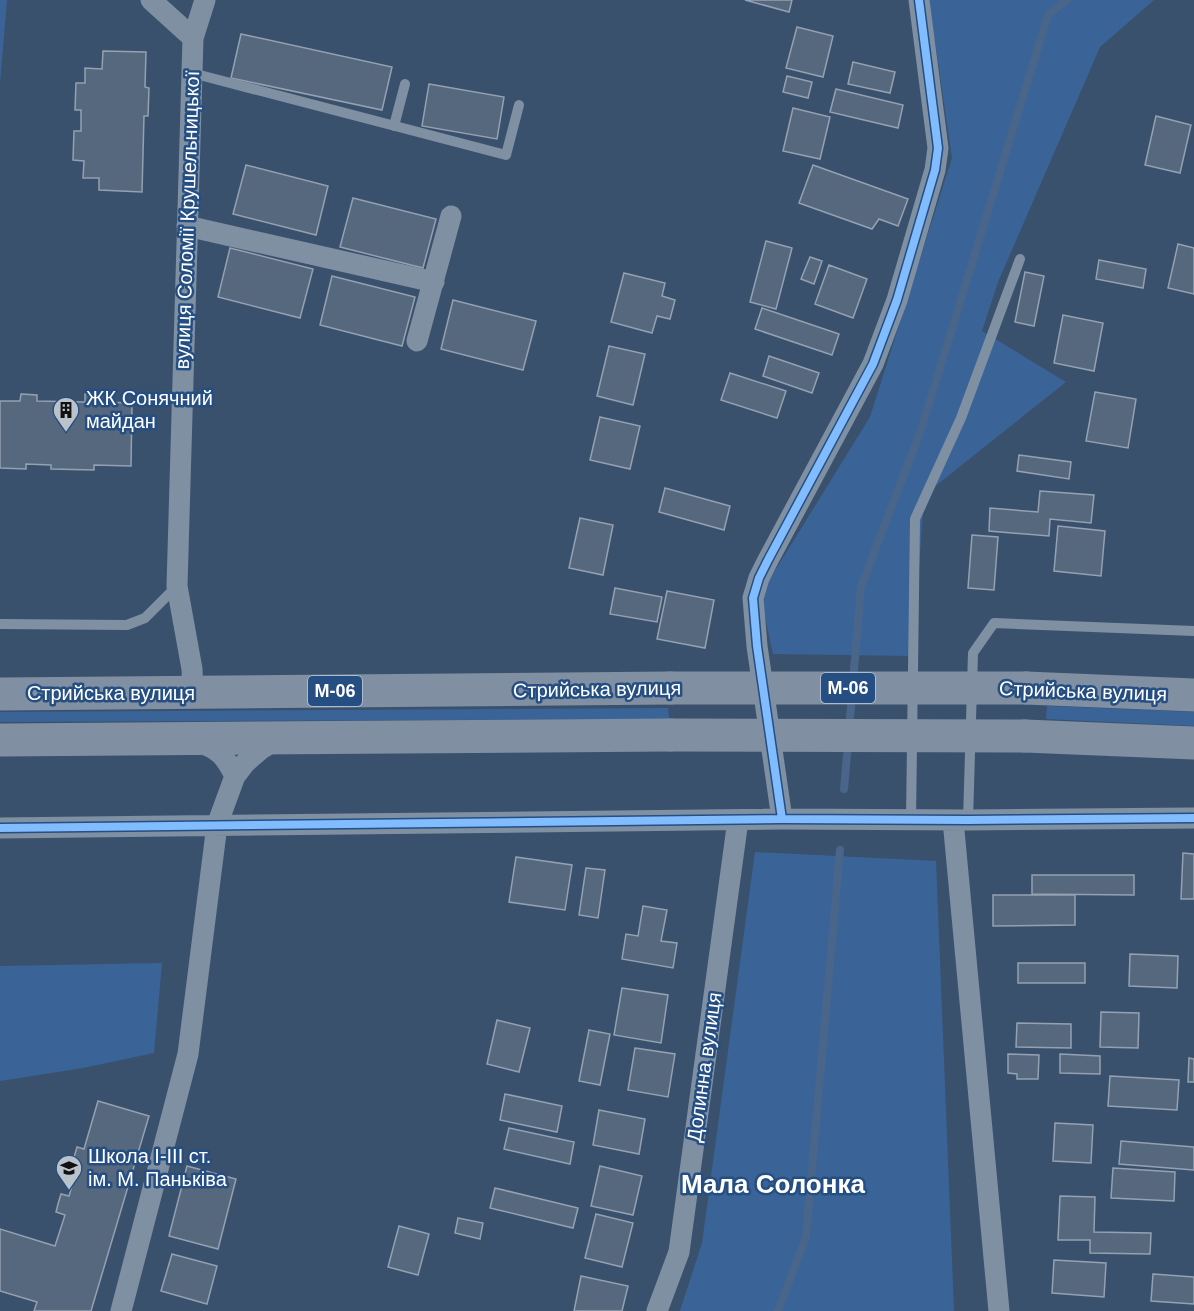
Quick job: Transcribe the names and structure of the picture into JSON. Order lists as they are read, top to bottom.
{
  "streets": {
    "highway": ["М-06", "Стрийська вулиця"],
    "street": ["вулиця Соломії Крушельницької", "Долинна вулиця"]
  },
  "crossings": [
    ["вулиця Соломії Крушельницької", "Стрийська вулиця"]
  ],
  "districts": ["Мала Солонка"],
  "places": {
    "building": ["ЖК Сонячний майдан"],
    "school or university": ["Школа І-ІІІ ст. ім. М. Паньківа"]
  }
}
